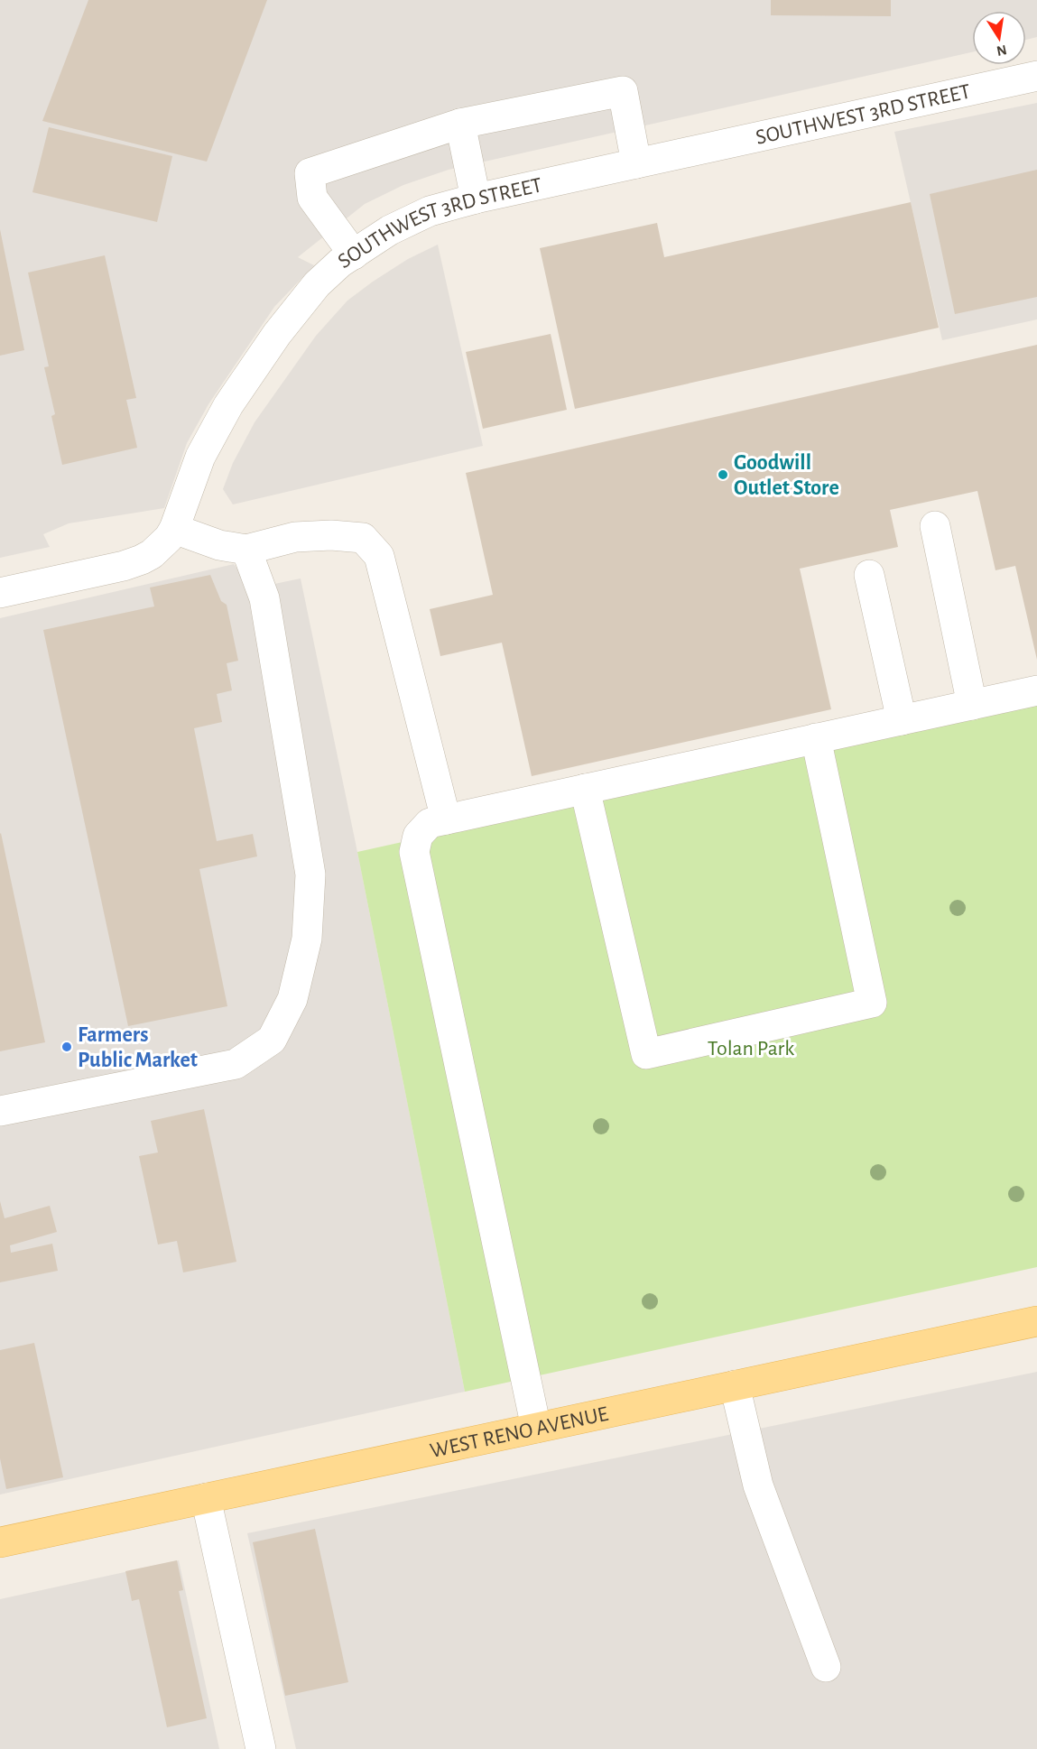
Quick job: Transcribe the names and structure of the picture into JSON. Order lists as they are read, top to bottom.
{
  "streets": {
    "main road": ["WEST RENO AVENUE"],
    "street": ["SOUTHWEST 3RD STREET"]
  },
  "parks": ["Tolan Park"],
  "places": ["Goodwill Outlet Store", "Farmers Public Market"],
  "north": "bottom"
}
